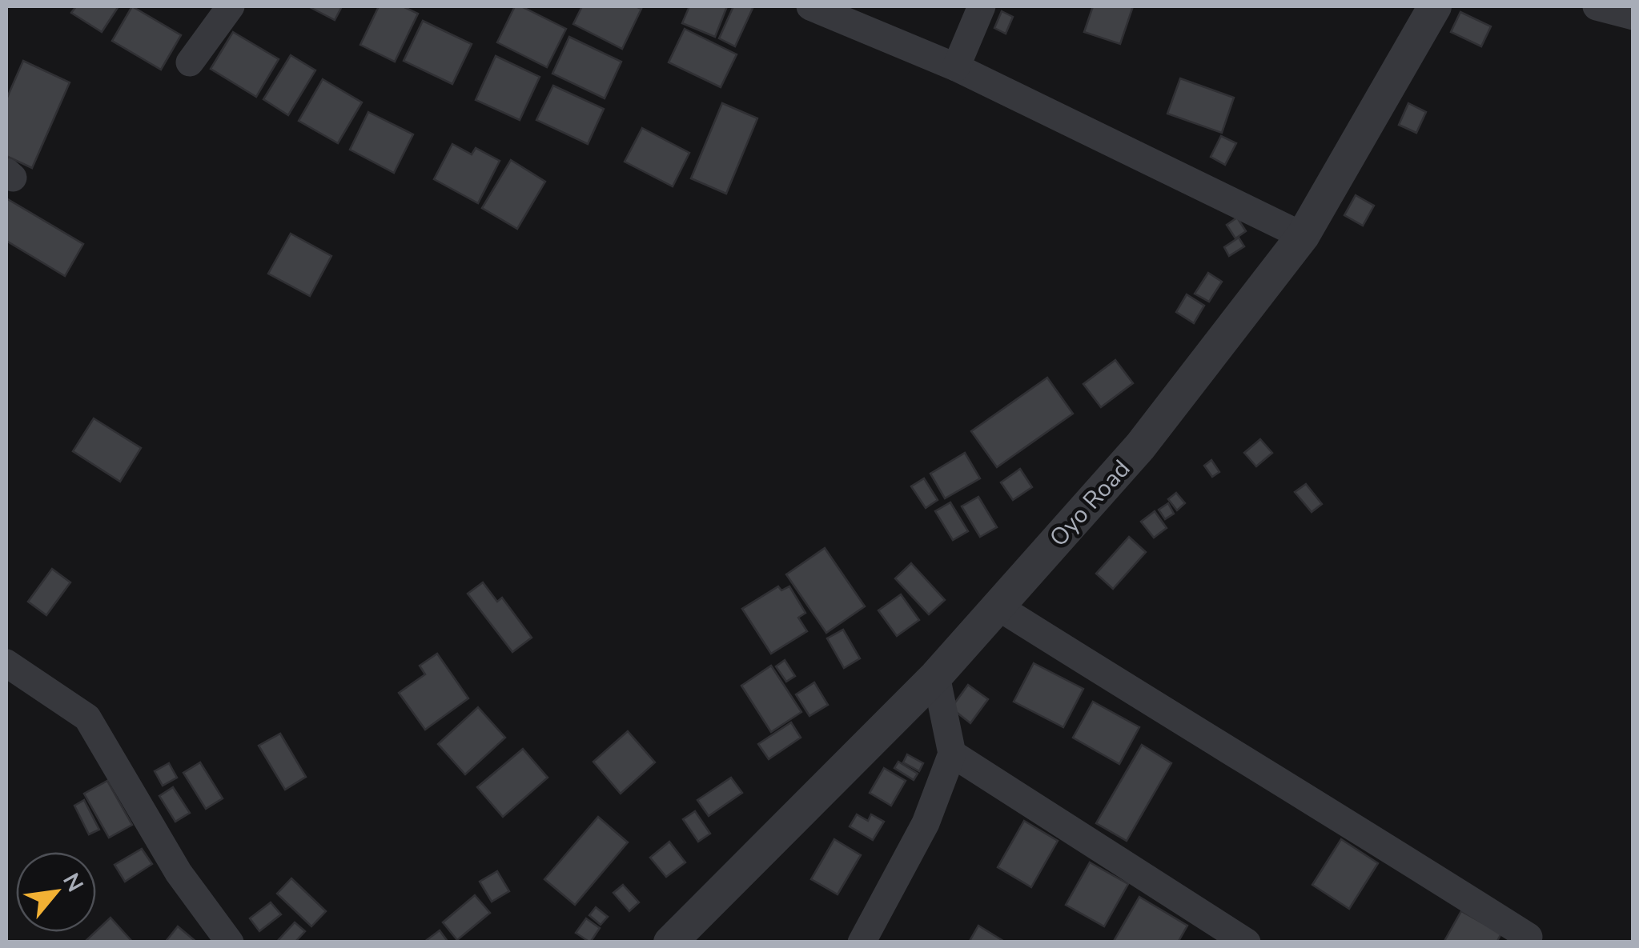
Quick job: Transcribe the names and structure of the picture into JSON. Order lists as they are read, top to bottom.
{
  "streets": {
    "street": ["Oyo Road"]
  },
  "north": "top right"
}
